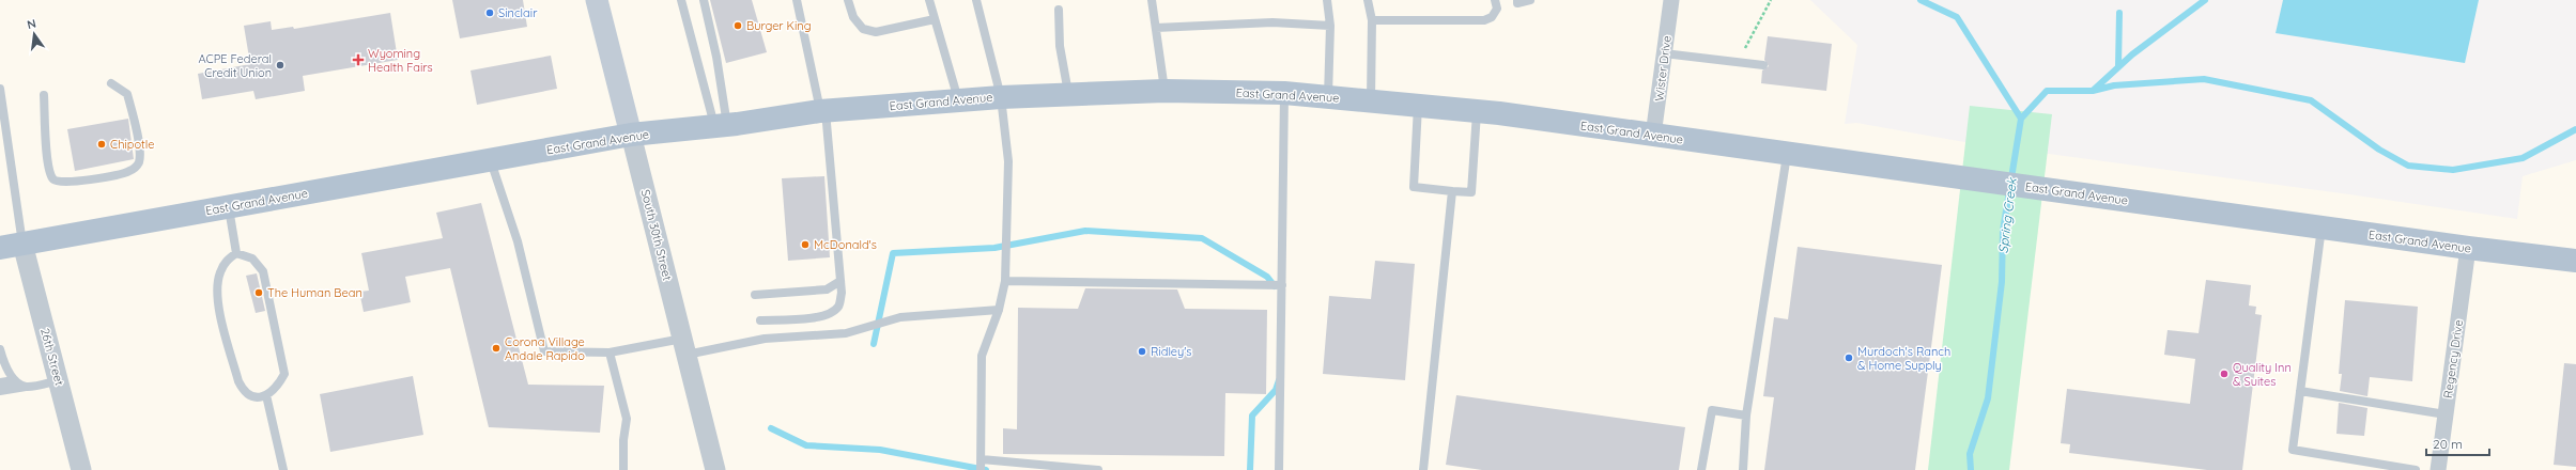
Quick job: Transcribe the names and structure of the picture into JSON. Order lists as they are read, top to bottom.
{
  "streets": {
    "main road": ["East Grand Avenue", "South 30th Street"],
    "street": ["Wister Drive", "26th Street", "Regency Drive"]
  },
  "crossings": [
    ["Wister Drive", "East Grand Avenue"],
    ["East Grand Avenue", "South 30th Street"],
    ["East Grand Avenue", "26th Street"],
    ["East Grand Avenue", "Regency Drive"]
  ],
  "water": ["Spring Creek"],
  "places": {
    "other": [
      "Sinclair",
      "Burger King",
      "ACPE Federal Credit Union",
      "Chipotle",
      "McDonald's",
      "The Human Bean",
      "Corona Village Andale Rapido",
      "Ridley's",
      "Murdoch's Ranch & Home Supply",
      "Quality Inn & Suites"
    ],
    "health": ["Wyoming Health Fairs"]
  },
  "scale_bar": "20 m",
  "north": "top"
}
